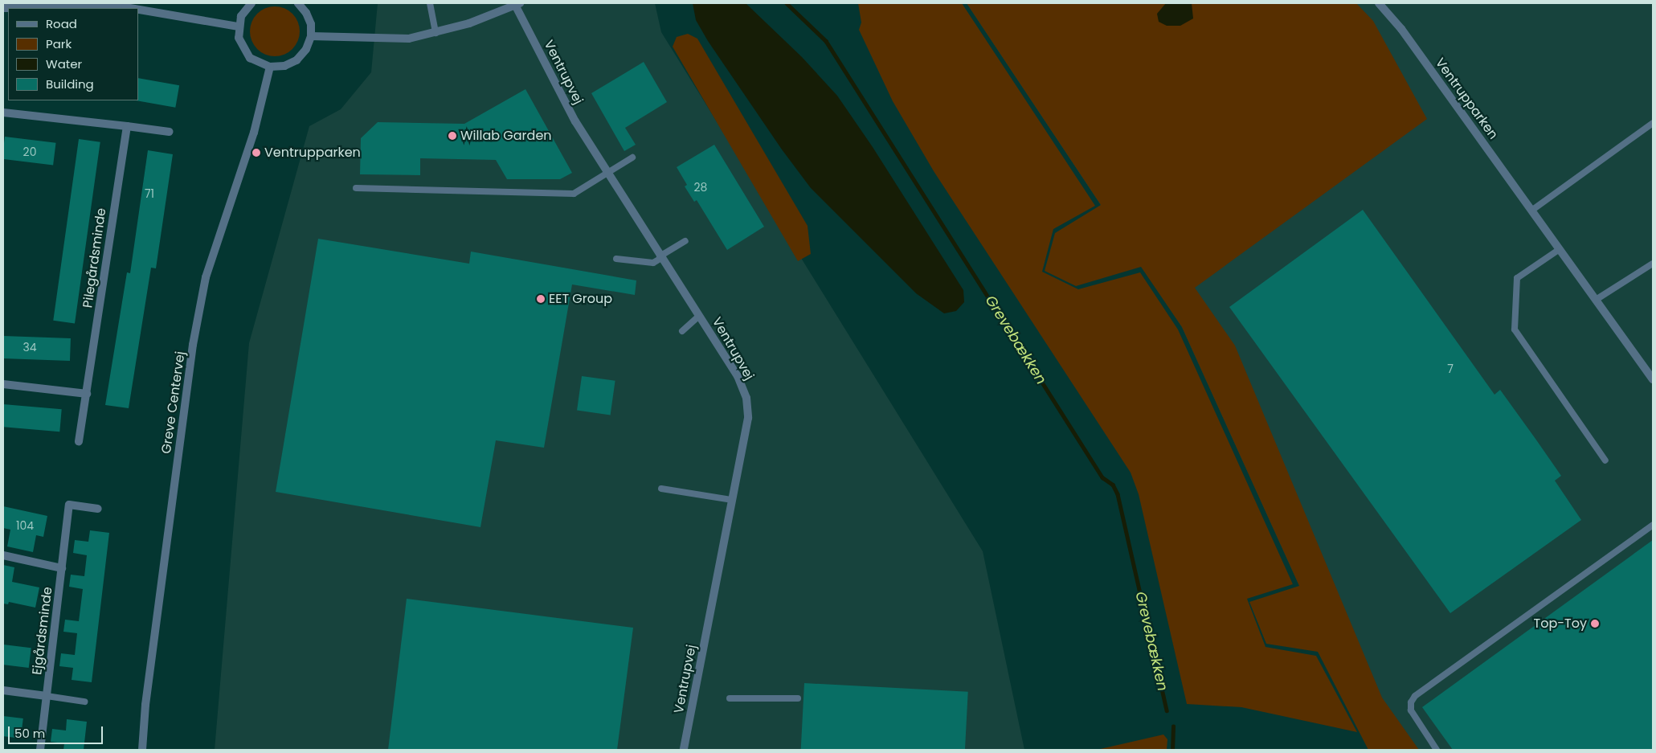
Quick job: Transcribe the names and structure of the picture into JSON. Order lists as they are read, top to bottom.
{
  "streets": {
    "street": [
      "Ventrupvej",
      "Ventrupparken",
      "Pilegårdsminde",
      "Greve Centervej",
      "Ejgårdsminde"
    ]
  },
  "water": ["Grevebækken"],
  "places": [
    "Willab Garden",
    "Ventrupparken",
    "EET Group",
    "Top-Toy"
  ],
  "house_numbers": [
    "20",
    "28",
    "71",
    "34",
    "7",
    "104"
  ],
  "legend": [
    "Road",
    "Park",
    "Water",
    "Building"
  ],
  "scale_bar": "50 m"
}
